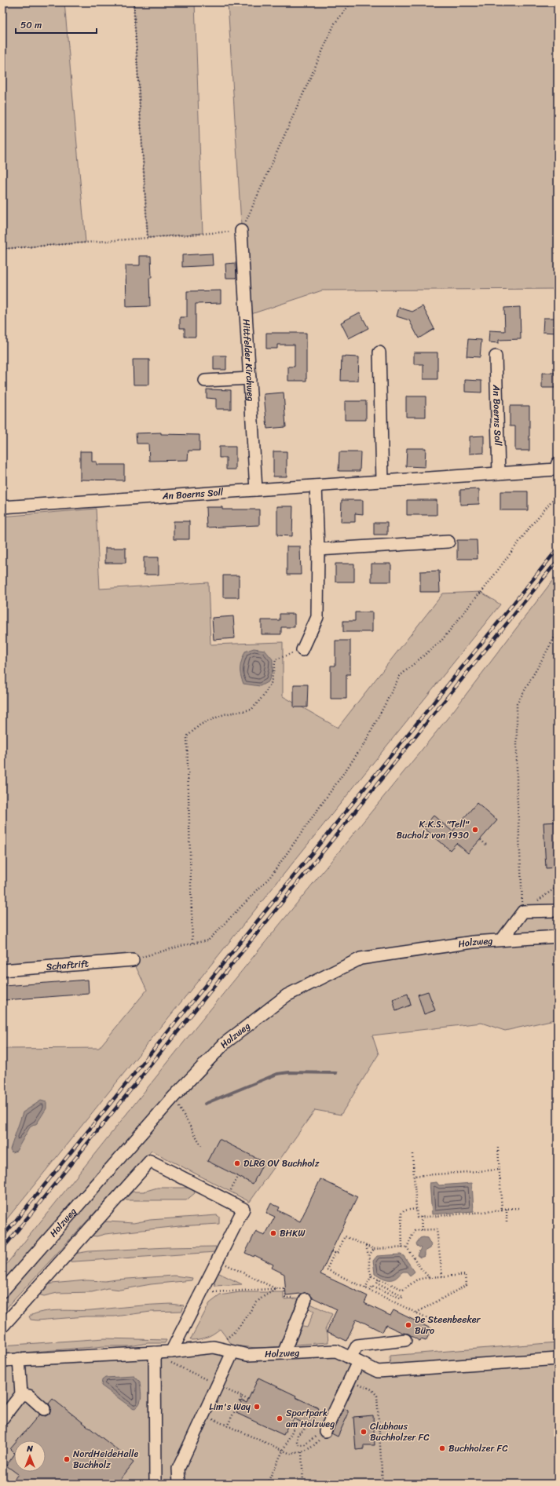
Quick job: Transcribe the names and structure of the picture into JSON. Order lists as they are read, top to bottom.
{
  "streets": {
    "street": [
      "Hittfelder Kirchweg",
      "An Boerns Soll",
      "Holzweg",
      "Schaftrift"
    ]
  },
  "crossings": [
    ["Hittfelder Kirchweg", "An Boerns Soll"]
  ],
  "places": [
    "K.K.S. \"Tell\" Bucholz von 1930",
    "DLRG OV Buchholz",
    "BHKW",
    "De Steenbeeker Büro",
    "Lim's Way",
    "Sportpark am Holzweg",
    "Clubhaus Buchholzer FC",
    "Buchholzer FC",
    "NordHeideHalle Buchholz"
  ],
  "scale_bar": "50 m",
  "north": "top"
}
